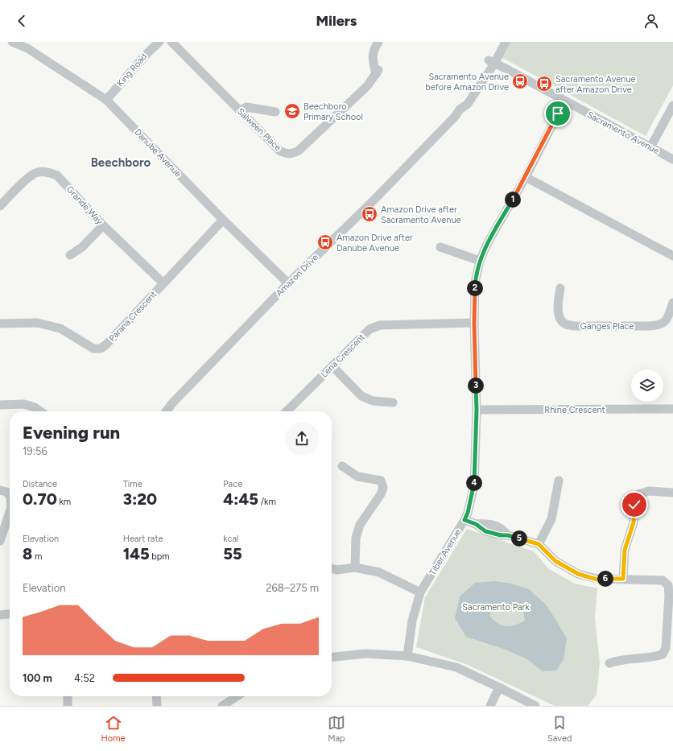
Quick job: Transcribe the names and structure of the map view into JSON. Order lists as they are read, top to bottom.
{
  "streets": {
    "street": [
      "King Road",
      "Salween Place",
      "Sacramento Avenue",
      "Danube Avenue",
      "Grande Way",
      "Amazon Drive",
      "Parana Crescent",
      "Ganges Place",
      "Lena Crescent",
      "Rhine Crescent",
      "Tiber Avenue"
    ]
  },
  "crossings": [
    ["King Road", "Danube Avenue"],
    ["Sacramento Avenue", "Amazon Drive"],
    ["Sacramento Avenue", "Tiber Avenue"],
    ["Danube Avenue", "Amazon Drive"],
    ["Danube Avenue", "Parana Crescent"],
    ["Grande Way", "Parana Crescent"],
    ["Lena Crescent", "Tiber Avenue"],
    ["Rhine Crescent", "Tiber Avenue"]
  ],
  "districts": ["Beechboro"],
  "parks": ["Sacramento Park"],
  "places": {
    "bus stop": [
      "Sacramento Avenue before Amazon Drive",
      "Sacramento Avenue after Amazon Drive",
      "Amazon Drive after Sacramento Avenue",
      "Amazon Drive after Danube Avenue"
    ],
    "school or university": ["Beechboro Primary School"]
  },
  "page": {
    "header": "Milers",
    "pins": [
      "1",
      "2",
      "3",
      "4",
      "5",
      "6"
    ],
    "heading": ["Evening run", "19:56"],
    "stats": [
      ["Distance", "0.70 km"],
      ["Time", "3:20"],
      ["Pace", "4:45 /km"],
      ["Elevation", "8 m"],
      ["Heart rate", "145 bpm"],
      ["kcal", "55"]
    ],
    "chart": ["Elevation", "268–275 m"],
    "list": [
      {
        "name": "100 m",
        "note": "4:52"
      }
    ],
    "tabs": ["Home", "Map", "Saved"]
  }
}
